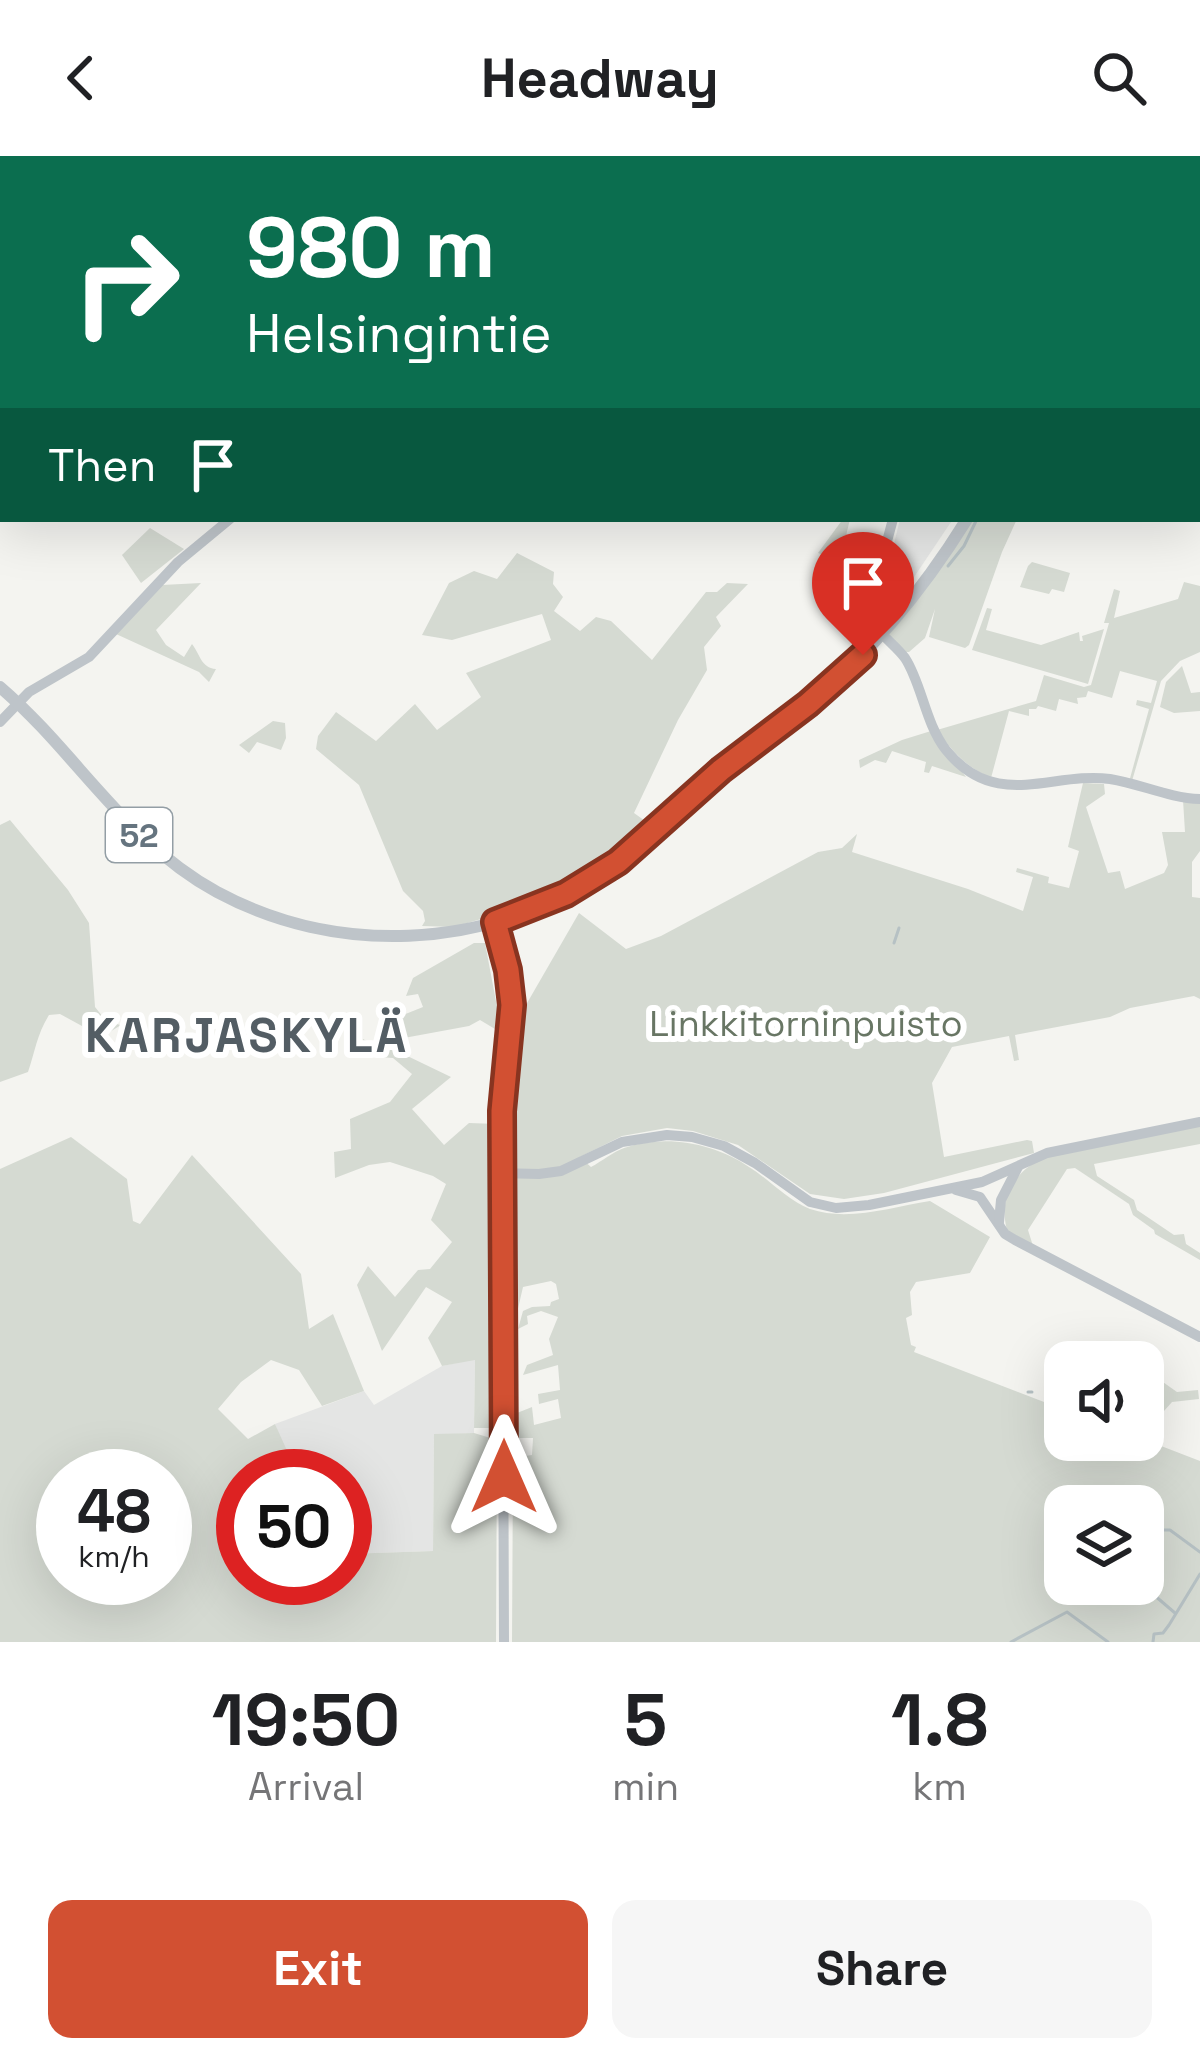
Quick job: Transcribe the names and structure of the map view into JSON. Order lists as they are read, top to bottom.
{
  "streets": {
    "main road": ["52"]
  },
  "districts": ["KARJASKYLÄ"],
  "parks": ["Linkkitorninpuisto"],
  "page": {
    "header": "Headway",
    "turn": ["980 m", "Helsingintie"],
    "then": "Then",
    "speed": "48 km/h",
    "limit": "50",
    "eta": [
      "19:50",
      "Arrival",
      "5",
      "min",
      "1.8",
      "km"
    ],
    "buttons": ["Exit", "Share"]
  }
}
